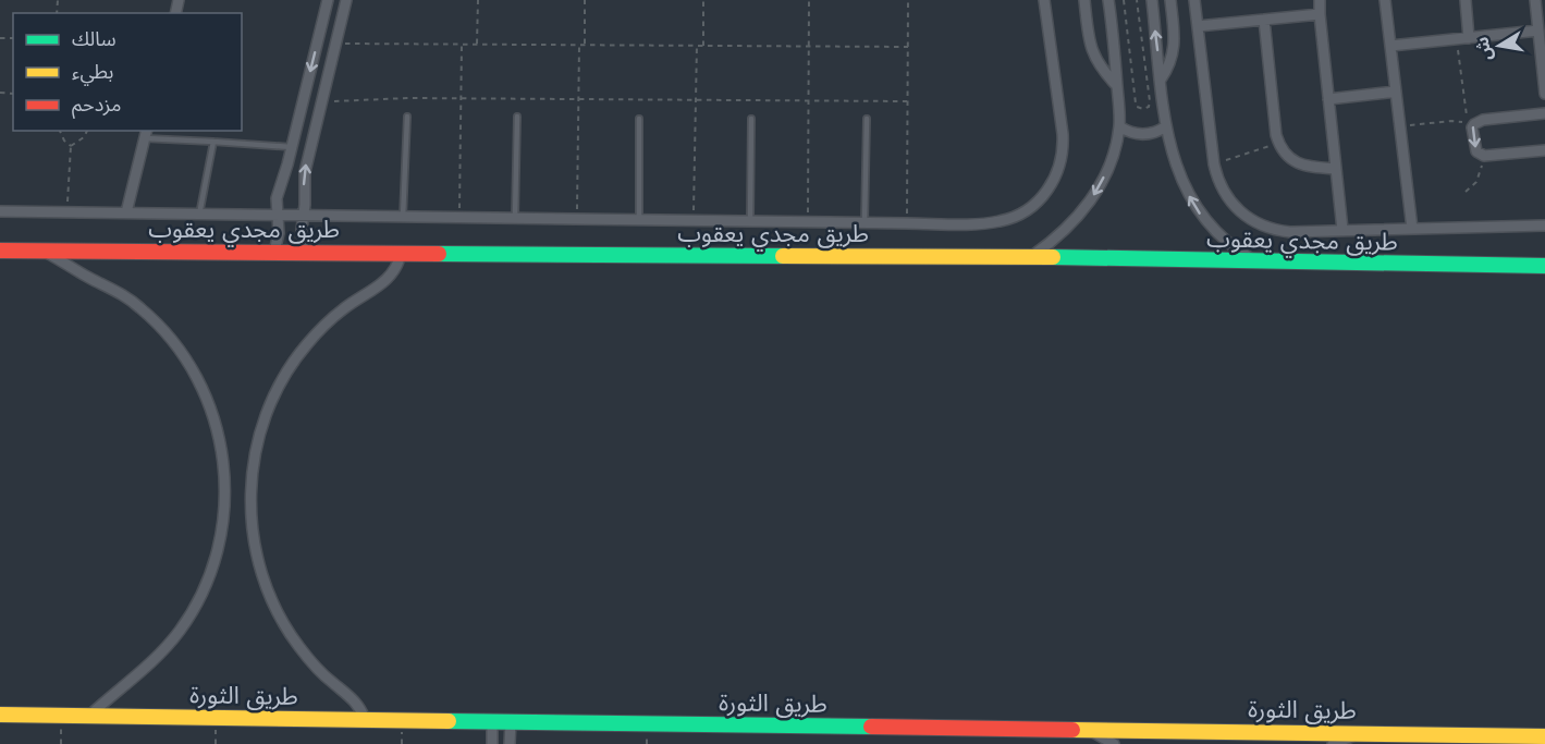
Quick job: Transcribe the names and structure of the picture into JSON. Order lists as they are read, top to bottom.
{
  "streets": {
    "street": ["طريق مجدي يعقوب", "طريق الثورة"]
  },
  "legend": ["سالك", "بطيء", "مزدحم"],
  "north": "left"
}
